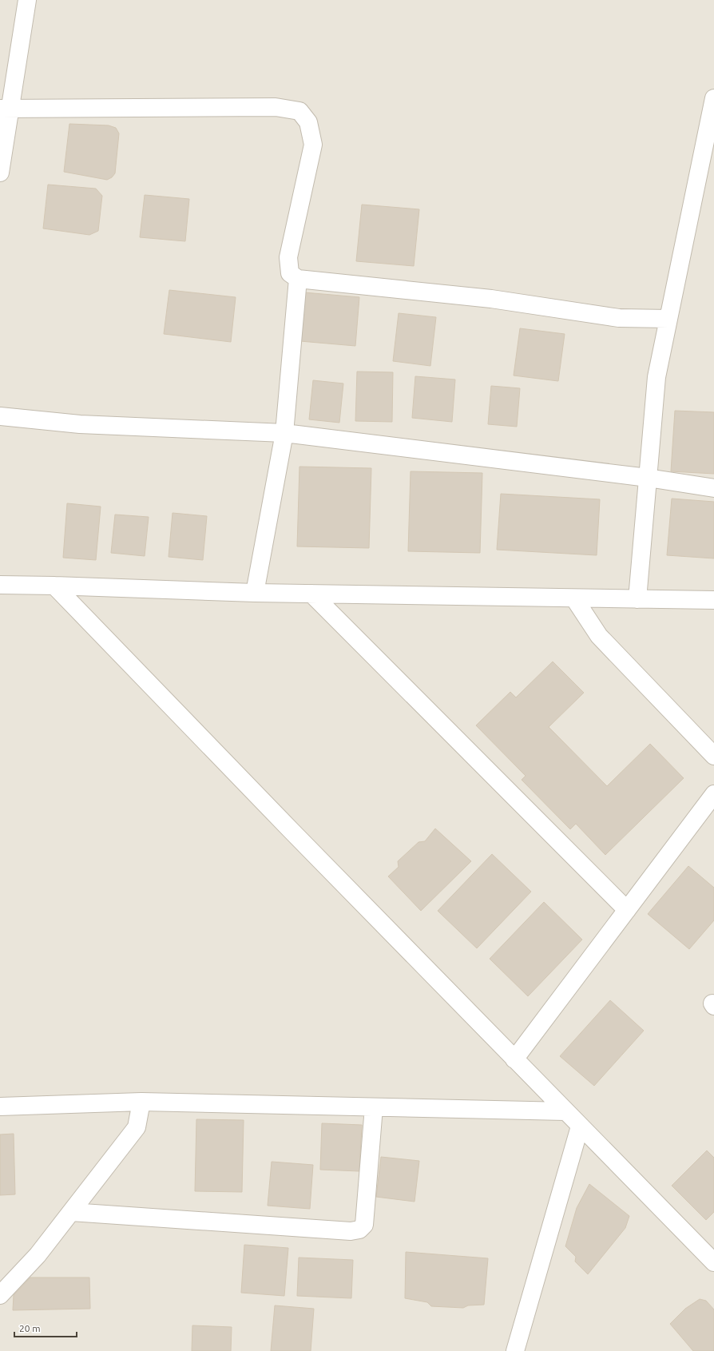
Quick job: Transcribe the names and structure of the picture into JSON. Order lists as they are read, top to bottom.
{
  "scale_bar": "20 m"
}
